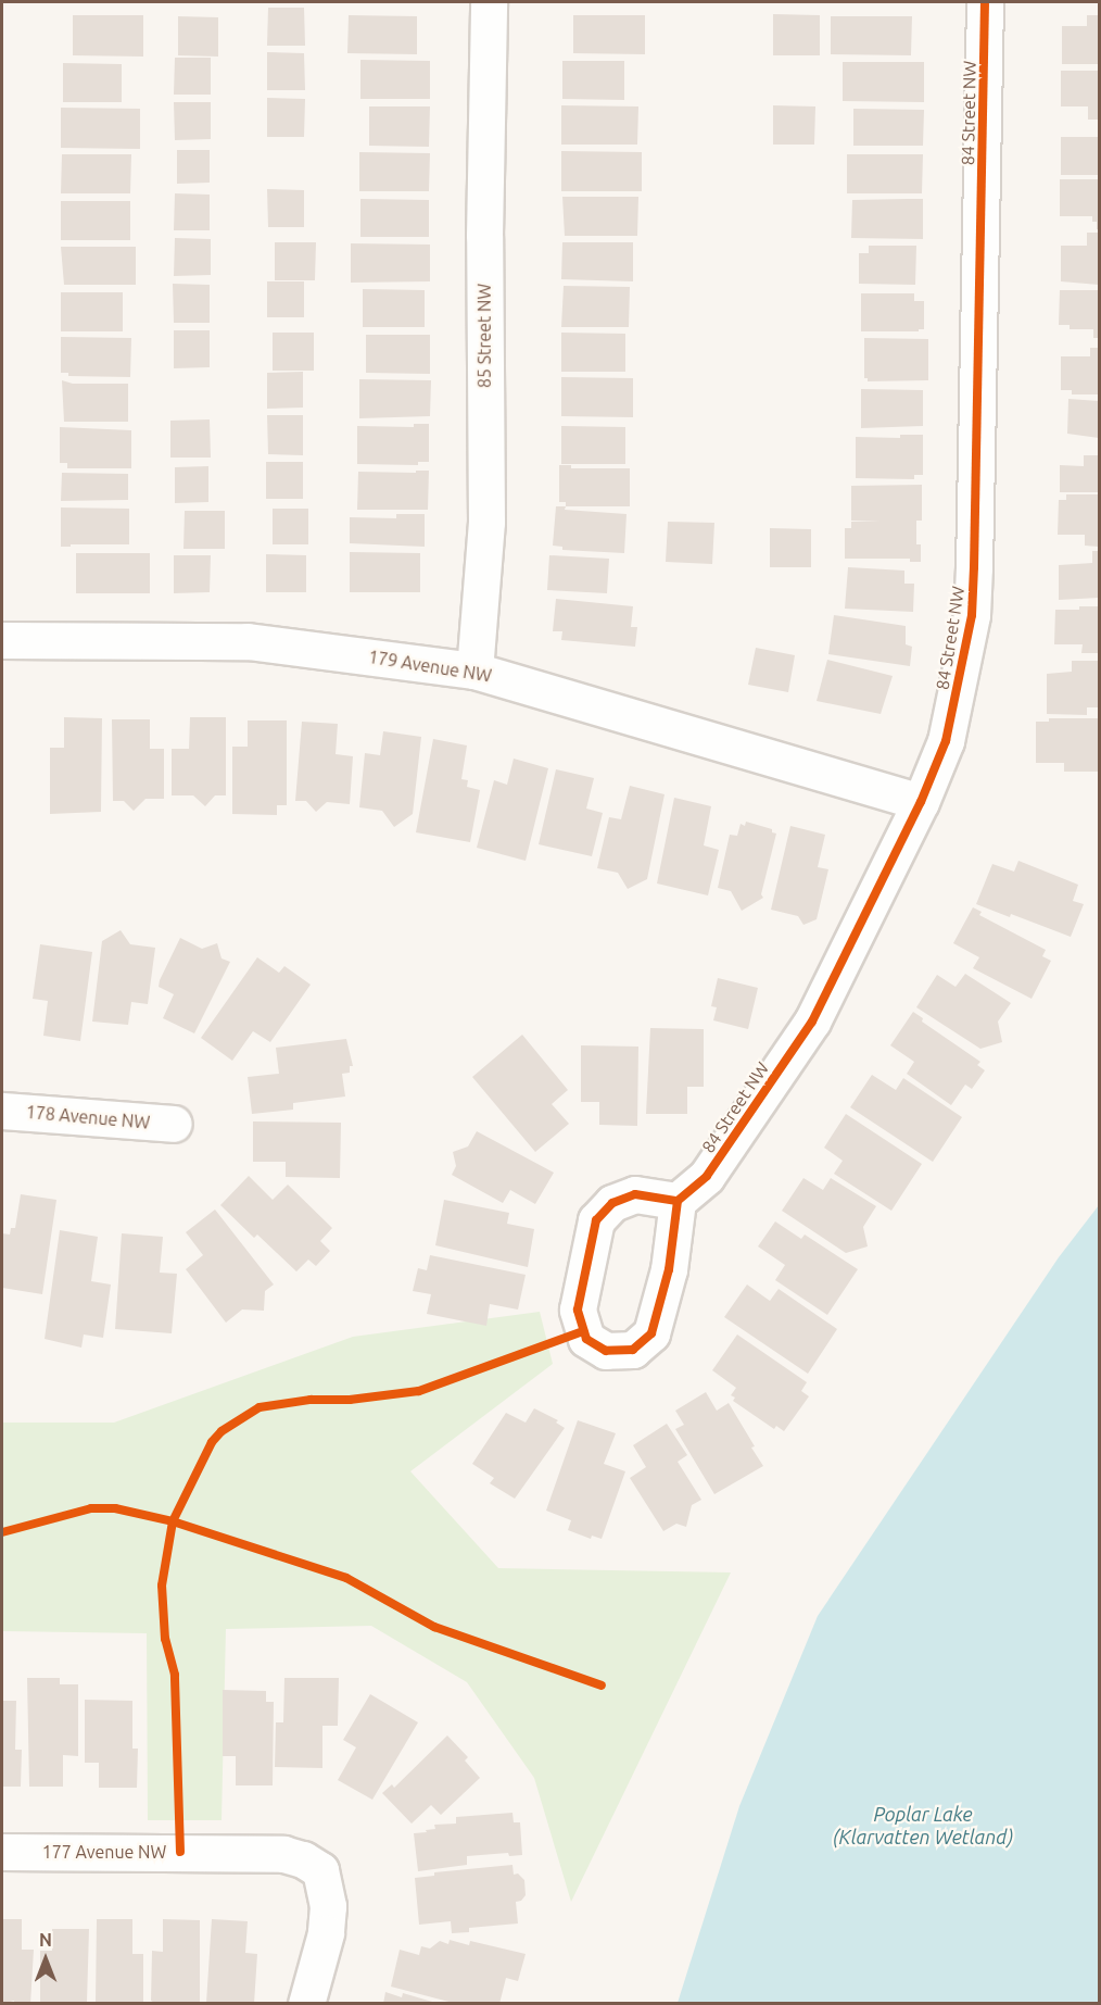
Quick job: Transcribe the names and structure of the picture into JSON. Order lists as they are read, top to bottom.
{
  "streets": {
    "street": [
      "84 Street NW",
      "85 Street NW",
      "179 Avenue NW",
      "178 Avenue NW",
      "177 Avenue NW"
    ]
  },
  "crossings": [
    ["84 Street NW", "179 Avenue NW"],
    ["85 Street NW", "179 Avenue NW"]
  ],
  "water": ["Poplar Lake (Klarvatten Wetland)"],
  "north": "top"
}
